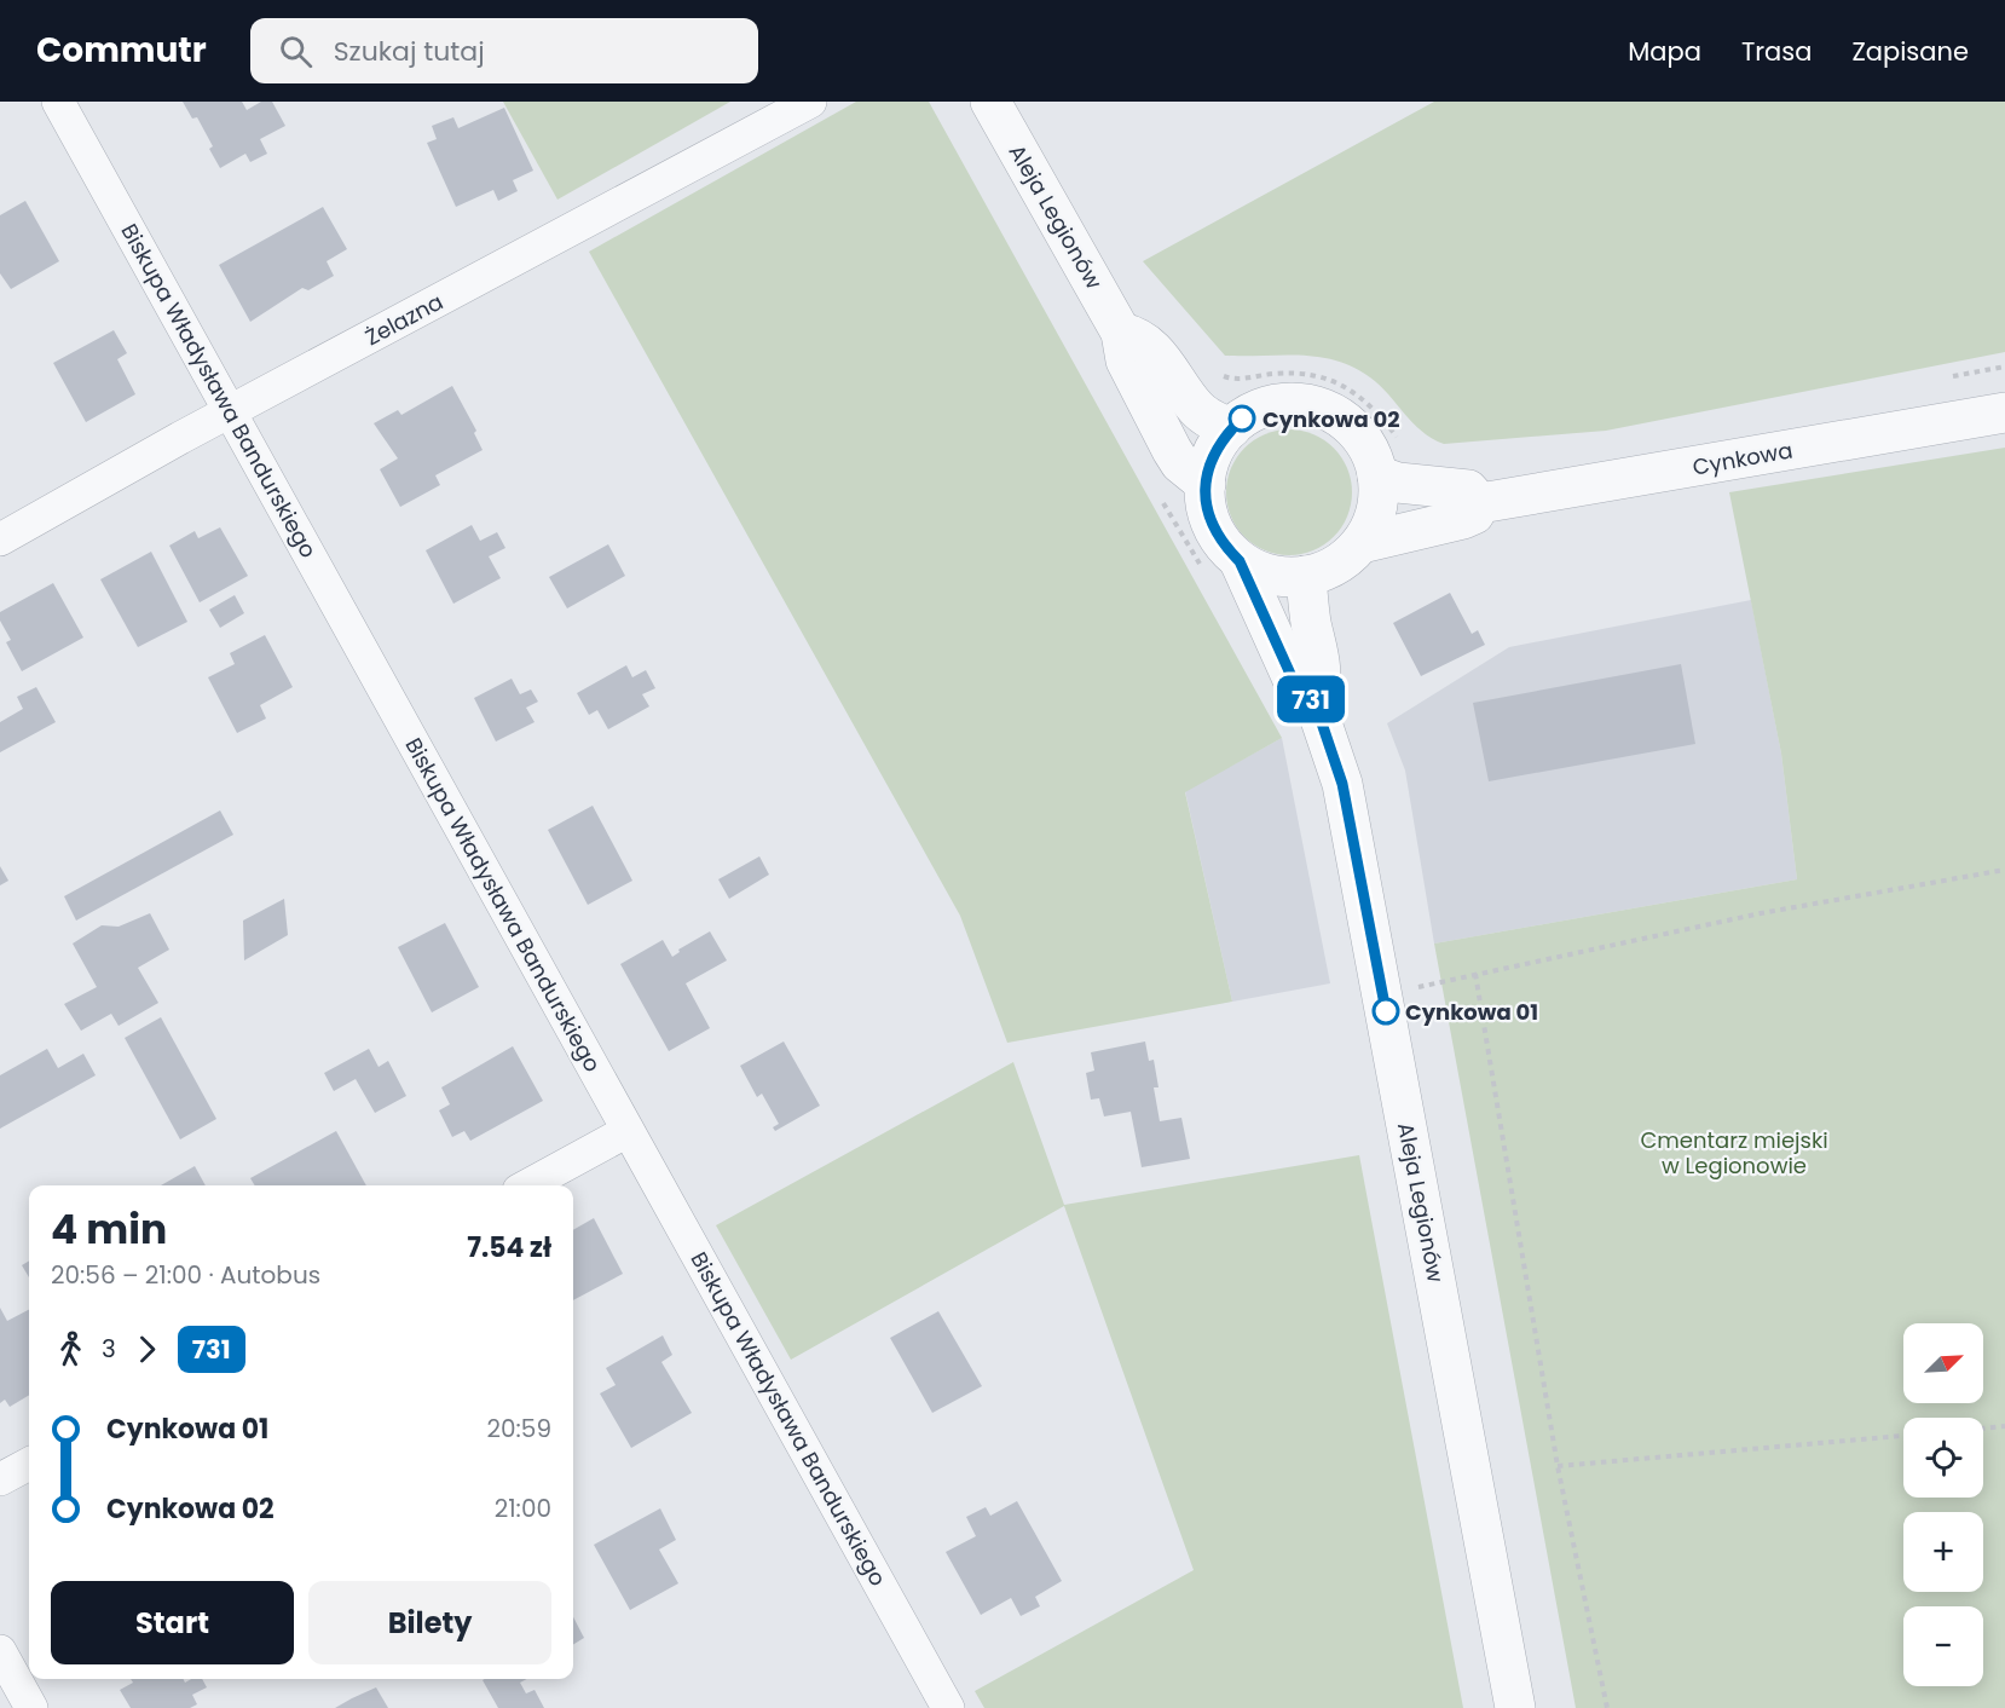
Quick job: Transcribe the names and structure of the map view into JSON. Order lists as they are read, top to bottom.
{
  "streets": {
    "street": [
      "Aleja Legionów",
      "Żelazna",
      "Biskupa Władysława Bandurskiego",
      "Cynkowa"
    ]
  },
  "crossings": [
    ["Aleja Legionów", "Cynkowa"],
    ["Żelazna", "Biskupa Władysława Bandurskiego"]
  ],
  "parks": ["Cmentarz miejski w Legionowie"],
  "places": ["Cynkowa 02", "Cynkowa 01"],
  "lines": ["bus line 731"],
  "north": "top right",
  "page": {
    "header": "Commutr",
    "search": "Szukaj tutaj",
    "nav": ["Mapa", "Trasa", "Zapisane"],
    "on_map": "731",
    "heading": ["4 min", "20:56 – 21:00 · Autobus", "7.54 zł"],
    "legs": ["3", "731"],
    "map_buttons": ["+", "−"],
    "list": [
      {
        "name": "Cynkowa 01",
        "value": "20:59"
      },
      {
        "name": "Cynkowa 02",
        "value": "21:00"
      }
    ],
    "buttons": ["Start", "Bilety"]
  }
}
